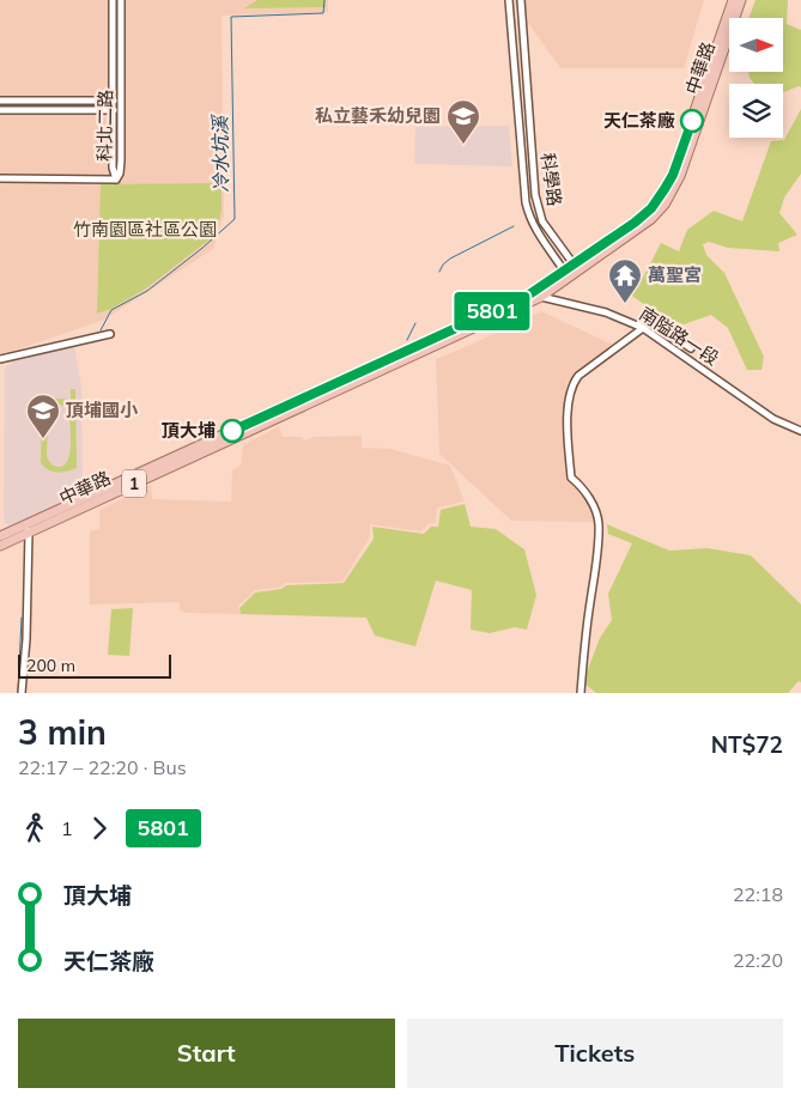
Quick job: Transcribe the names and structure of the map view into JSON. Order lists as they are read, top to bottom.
{
  "streets": {
    "main road": ["中華路", "1"],
    "street": ["科北二路", "科學路", "南隘路一段"]
  },
  "crossings": [
    ["中華路", "科學路"],
    ["中華路", "南隘路一段"]
  ],
  "water": ["冷水坑溪"],
  "parks": ["竹南園區社區公園"],
  "places": {
    "other": ["天仁茶廠", "頂大埔"],
    "school or university": ["私立藝禾幼兒園", "頂埔國小"],
    "temple": ["萬聖宮"]
  },
  "lines": ["bus line 5801"],
  "scale_bar": "200 m",
  "north": "right",
  "page": {
    "on_map": "5801",
    "scale": "200 m",
    "heading": ["3 min", "22:17 – 22:20 · Bus", "NT$72"],
    "legs": ["1", "5801"],
    "list": [
      {
        "name": "頂大埔",
        "value": "22:18"
      },
      {
        "name": "天仁茶廠",
        "value": "22:20"
      }
    ],
    "buttons": ["Start", "Tickets"]
  }
}
